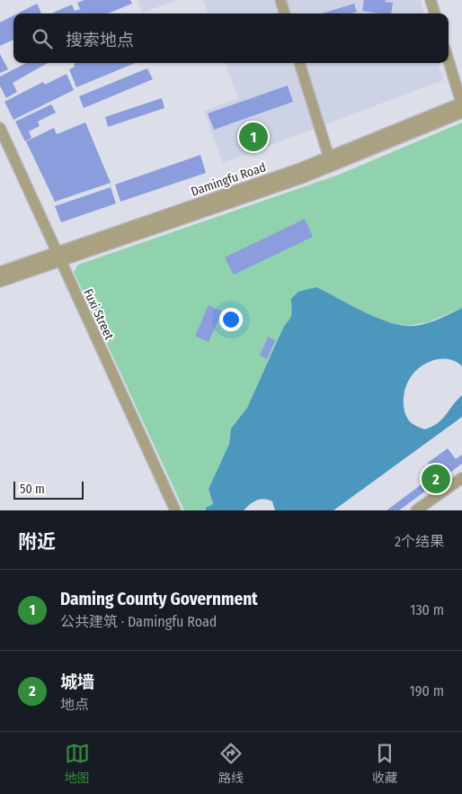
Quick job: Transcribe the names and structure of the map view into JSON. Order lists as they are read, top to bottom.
{
  "streets": {
    "street": ["Damingfu Road", "Fuxi Street"]
  },
  "crossings": [
    ["Damingfu Road", "Fuxi Street"]
  ],
  "scale_bar": "50 m",
  "page": {
    "search": "搜索地点",
    "pins": ["1", "2"],
    "scale": "50 m",
    "heading": ["附近", "2个结果"],
    "list": [
      {
        "mark": "1",
        "name": "Daming County Government",
        "note": "公共建筑 · Damingfu Road",
        "value": "130 m"
      },
      {
        "mark": "2",
        "name": "城墙",
        "note": "地点",
        "value": "190 m"
      }
    ],
    "nav": ["地图", "路线", "收藏"]
  }
}
